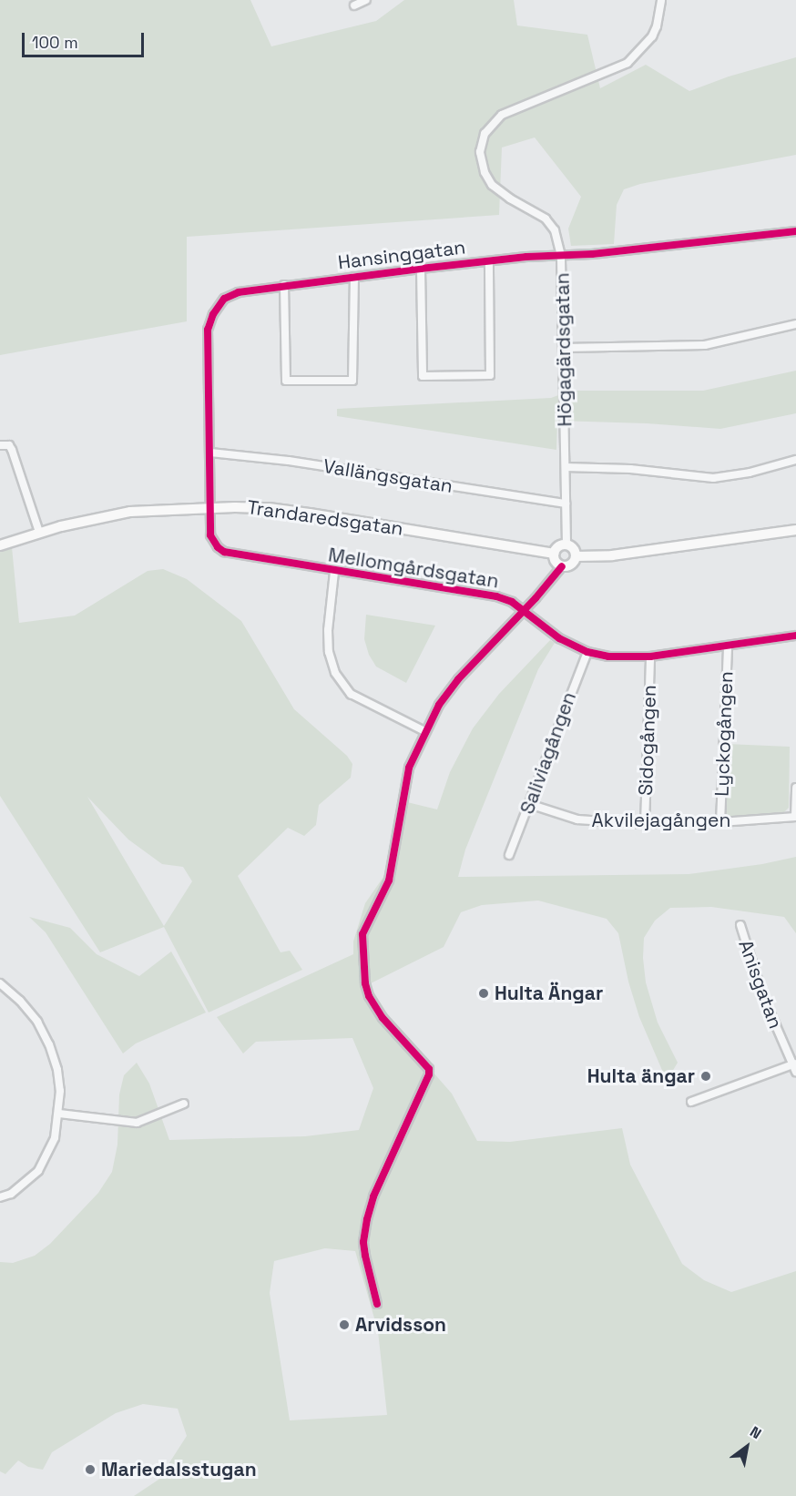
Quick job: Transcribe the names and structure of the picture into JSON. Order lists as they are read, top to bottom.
{
  "streets": {
    "street": [
      "Hansinggatan",
      "Högagärdsgatan",
      "Vallängsgatan",
      "Trandaredsgatan",
      "Mellomgårdsgatan",
      "Lyckogången",
      "Sidogången",
      "Saliviagången",
      "Akvilejagången",
      "Anisgatan"
    ]
  },
  "crossings": [
    ["Hansinggatan", "Högagärdsgatan"],
    ["Hansinggatan", "Vallängsgatan"],
    ["Hansinggatan", "Trandaredsgatan"],
    ["Hansinggatan", "Mellomgårdsgatan"],
    ["Högagärdsgatan", "Vallängsgatan"],
    ["Högagärdsgatan", "Trandaredsgatan"],
    ["Trandaredsgatan", "Mellomgårdsgatan"],
    ["Mellomgårdsgatan", "Lyckogången"],
    ["Mellomgårdsgatan", "Sidogången"],
    ["Mellomgårdsgatan", "Saliviagången"],
    ["Lyckogången", "Akvilejagången"],
    ["Sidogången", "Akvilejagången"],
    ["Saliviagången", "Akvilejagången"]
  ],
  "places": [
    "Hulta Ängar",
    "Hulta ängar",
    "Arvidsson",
    "Mariedalsstugan"
  ],
  "scale_bar": "100 m",
  "north": "top right"
}
